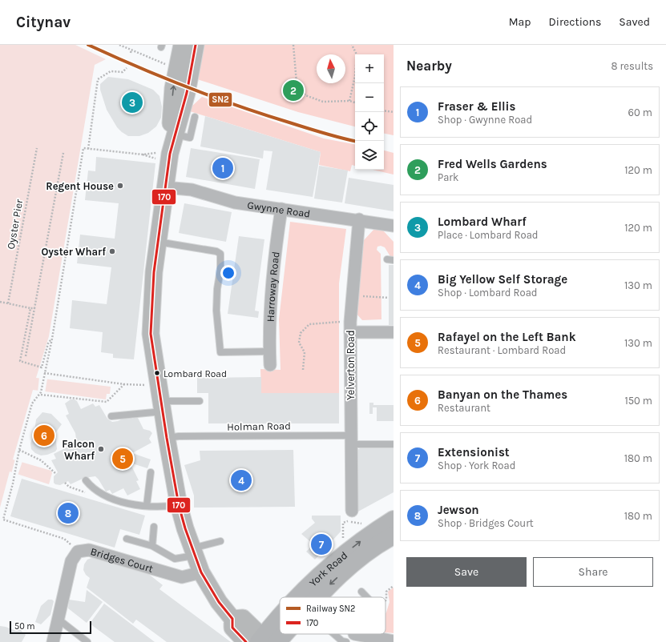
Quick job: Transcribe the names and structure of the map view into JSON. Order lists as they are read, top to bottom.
{
  "streets": {
    "highway": ["York Road"],
    "street": [
      "Gwynne Road",
      "Harroway Road",
      "Yelverton Road",
      "Bridges Court"
    ],
    "lane": ["Holman Road"],
    "path": ["Oyster Pier"]
  },
  "crossings": [
    ["Gwynne Road", "Harroway Road"],
    ["Gwynne Road", "Yelverton Road"],
    ["Yelverton Road", "Holman Road"]
  ],
  "places": [
    "Regent House",
    "Oyster Wharf",
    "Lombard Road",
    "Falcon Wharf"
  ],
  "lines": ["rail line SN2", "transit line 170"],
  "legend": ["Railway SN2", "170"],
  "scale_bar": "50 m",
  "north": "top",
  "page": {
    "header": "Citynav",
    "nav": ["Map", "Directions", "Saved"],
    "heading": ["Nearby", "8 results"],
    "map_buttons": ["+", "−"],
    "pins": [
      "2",
      "3",
      "1",
      "6",
      "5",
      "4",
      "8",
      "7"
    ],
    "list": [
      {
        "mark": "1",
        "name": "Fraser & Ellis",
        "note": "Shop · Gwynne Road",
        "value": "60 m"
      },
      {
        "mark": "2",
        "name": "Fred Wells Gardens",
        "note": "Park",
        "value": "120 m"
      },
      {
        "mark": "3",
        "name": "Lombard Wharf",
        "note": "Place · Lombard Road",
        "value": "120 m"
      },
      {
        "mark": "4",
        "name": "Big Yellow Self Storage",
        "note": "Shop · Lombard Road",
        "value": "130 m"
      },
      {
        "mark": "5",
        "name": "Rafayel on the Left Bank",
        "note": "Restaurant · Lombard Road",
        "value": "130 m"
      },
      {
        "mark": "6",
        "name": "Banyan on the Thames",
        "note": "Restaurant",
        "value": "150 m"
      },
      {
        "mark": "7",
        "name": "Extensionist",
        "note": "Shop · York Road",
        "value": "180 m"
      },
      {
        "mark": "8",
        "name": "Jewson",
        "note": "Shop · Bridges Court",
        "value": "180 m"
      }
    ],
    "buttons": ["Save", "Share"],
    "scale": "50 m"
  }
}
